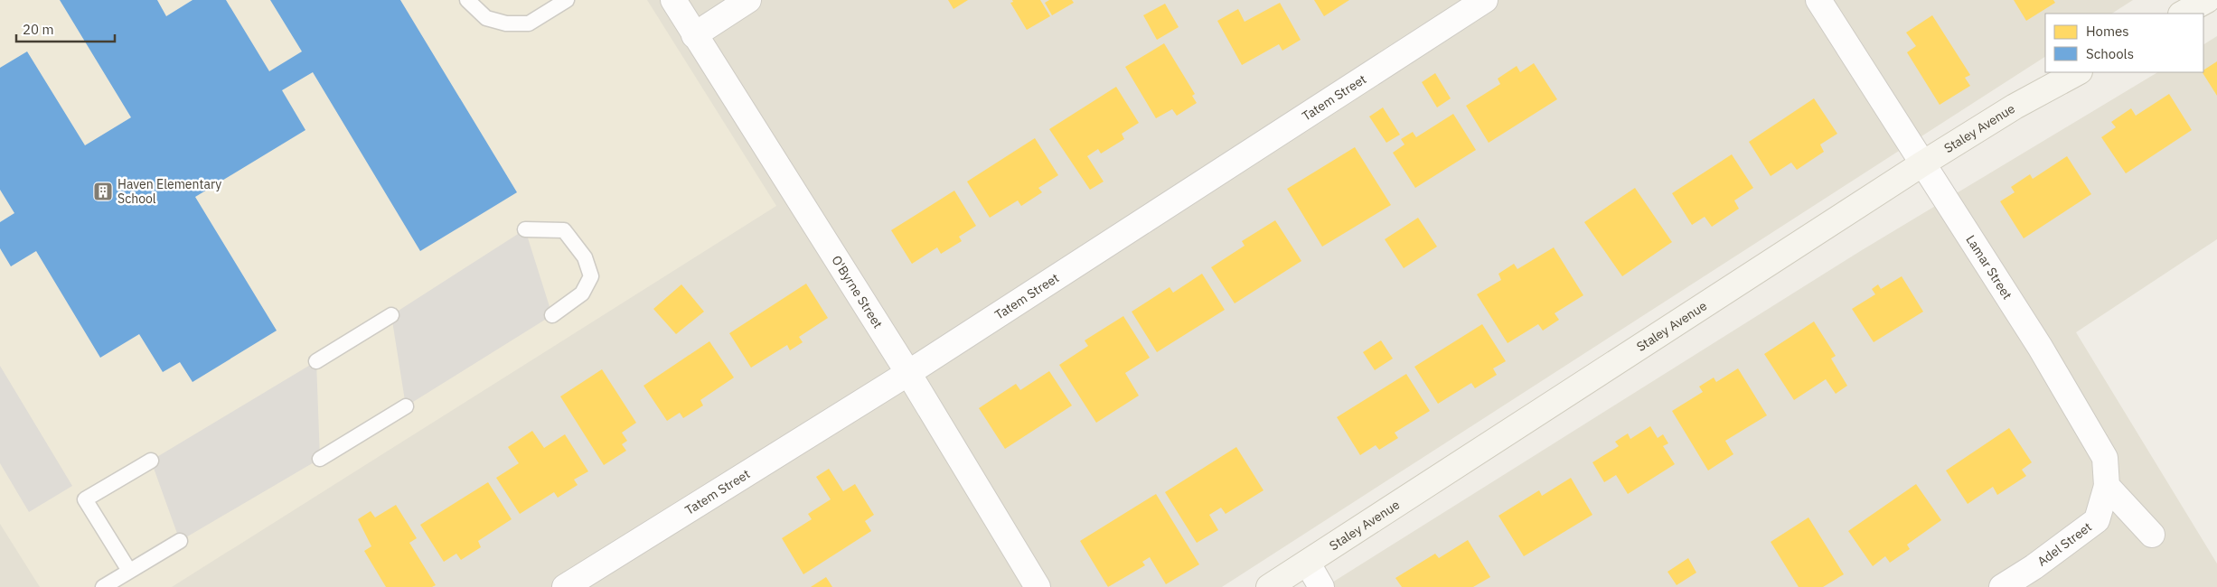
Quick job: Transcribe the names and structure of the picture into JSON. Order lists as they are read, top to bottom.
{
  "streets": {
    "street": [
      "Tatem Street",
      "Staley Avenue",
      "Lamar Street",
      "O'Byrne Street",
      "Adel Street"
    ]
  },
  "crossings": [
    ["Tatem Street", "O'Byrne Street"],
    ["Staley Avenue", "Lamar Street"],
    ["Lamar Street", "Adel Street"]
  ],
  "places": {
    "building": ["Haven Elementary School"]
  },
  "legend": ["Homes", "Schools"],
  "scale_bar": "20 m"
}
